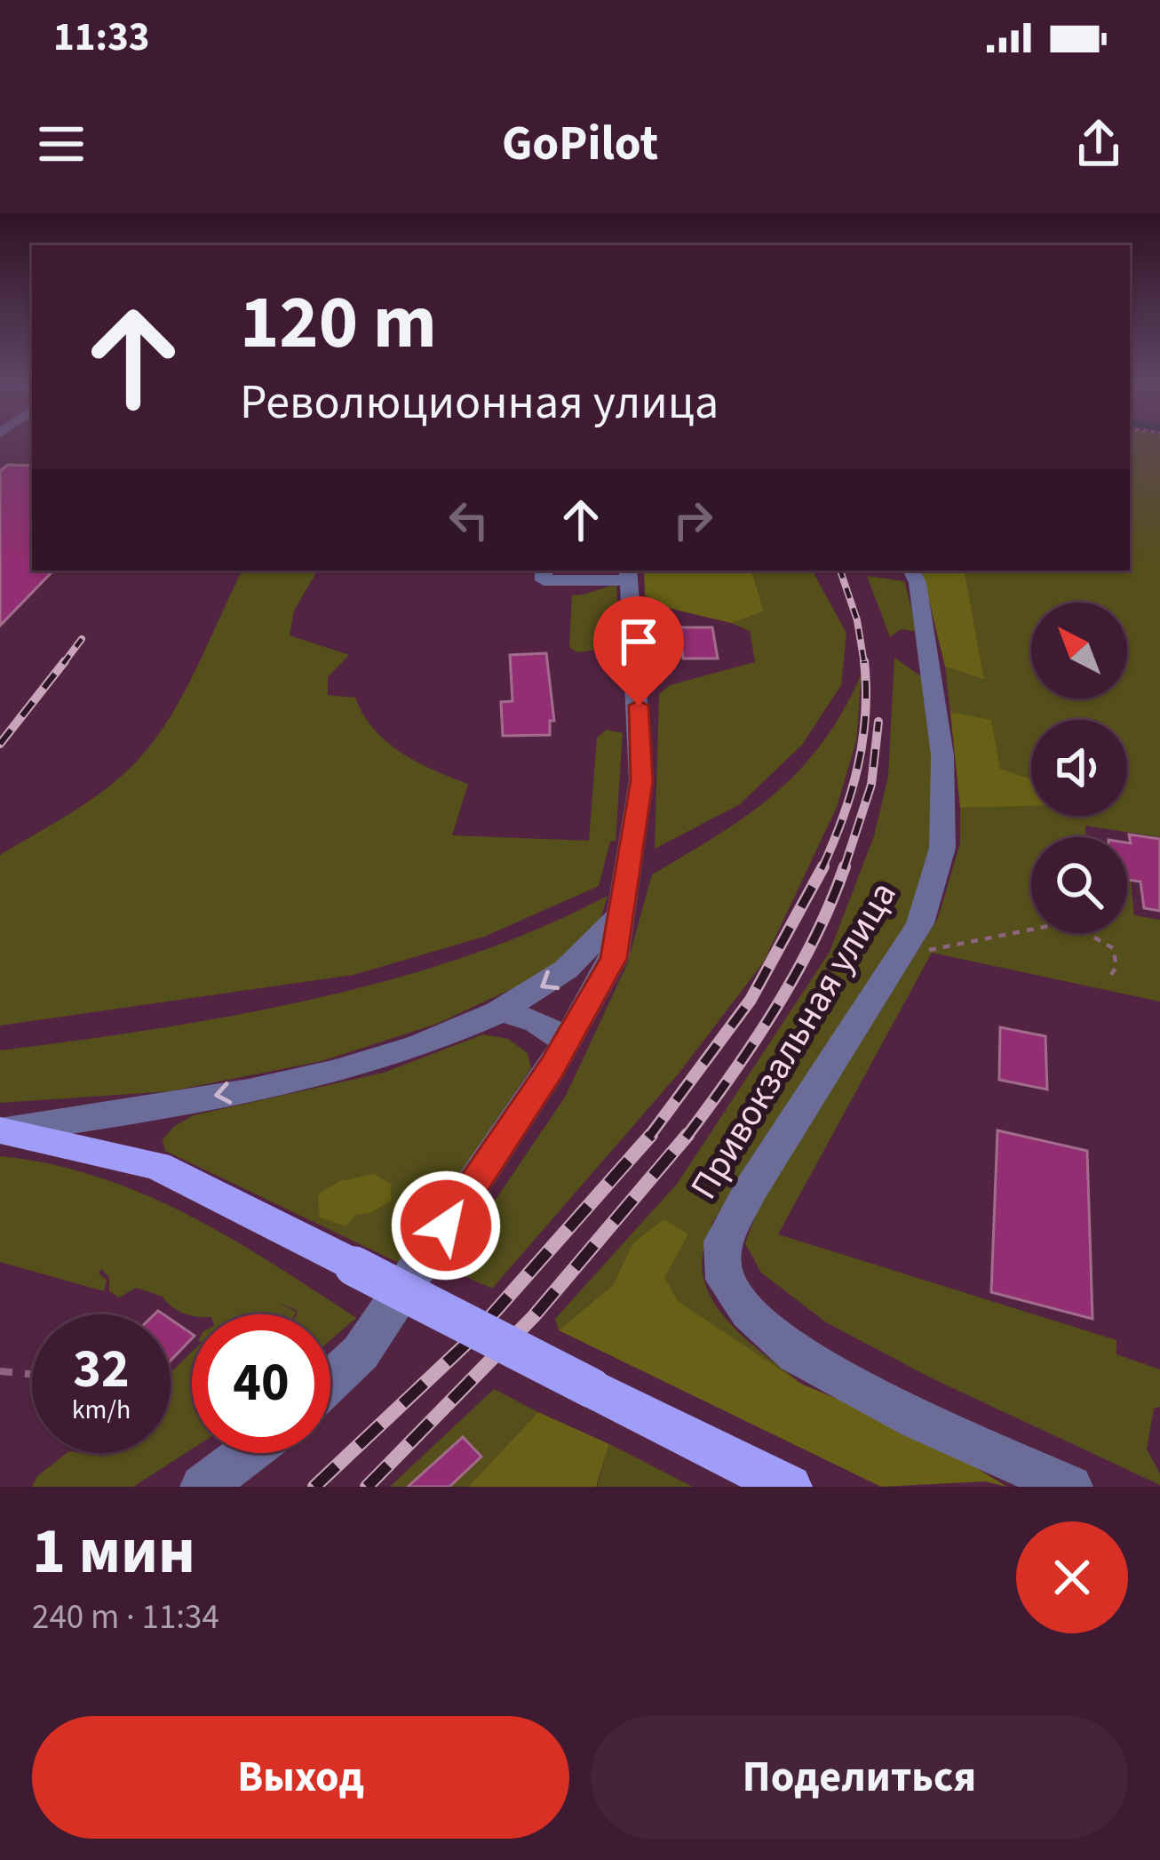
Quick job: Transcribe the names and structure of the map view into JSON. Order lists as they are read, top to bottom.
{
  "streets": {
    "street": ["Привокзальная улица"]
  },
  "north": "top left",
  "page": {
    "status": "11:33",
    "header": "GoPilot",
    "turn": ["120 m", "Революционная улица"],
    "speed": "32 km/h",
    "limit": "40",
    "heading": ["1 мин", "240 m · 11:34"],
    "buttons": ["Выход", "Поделиться"]
  }
}
